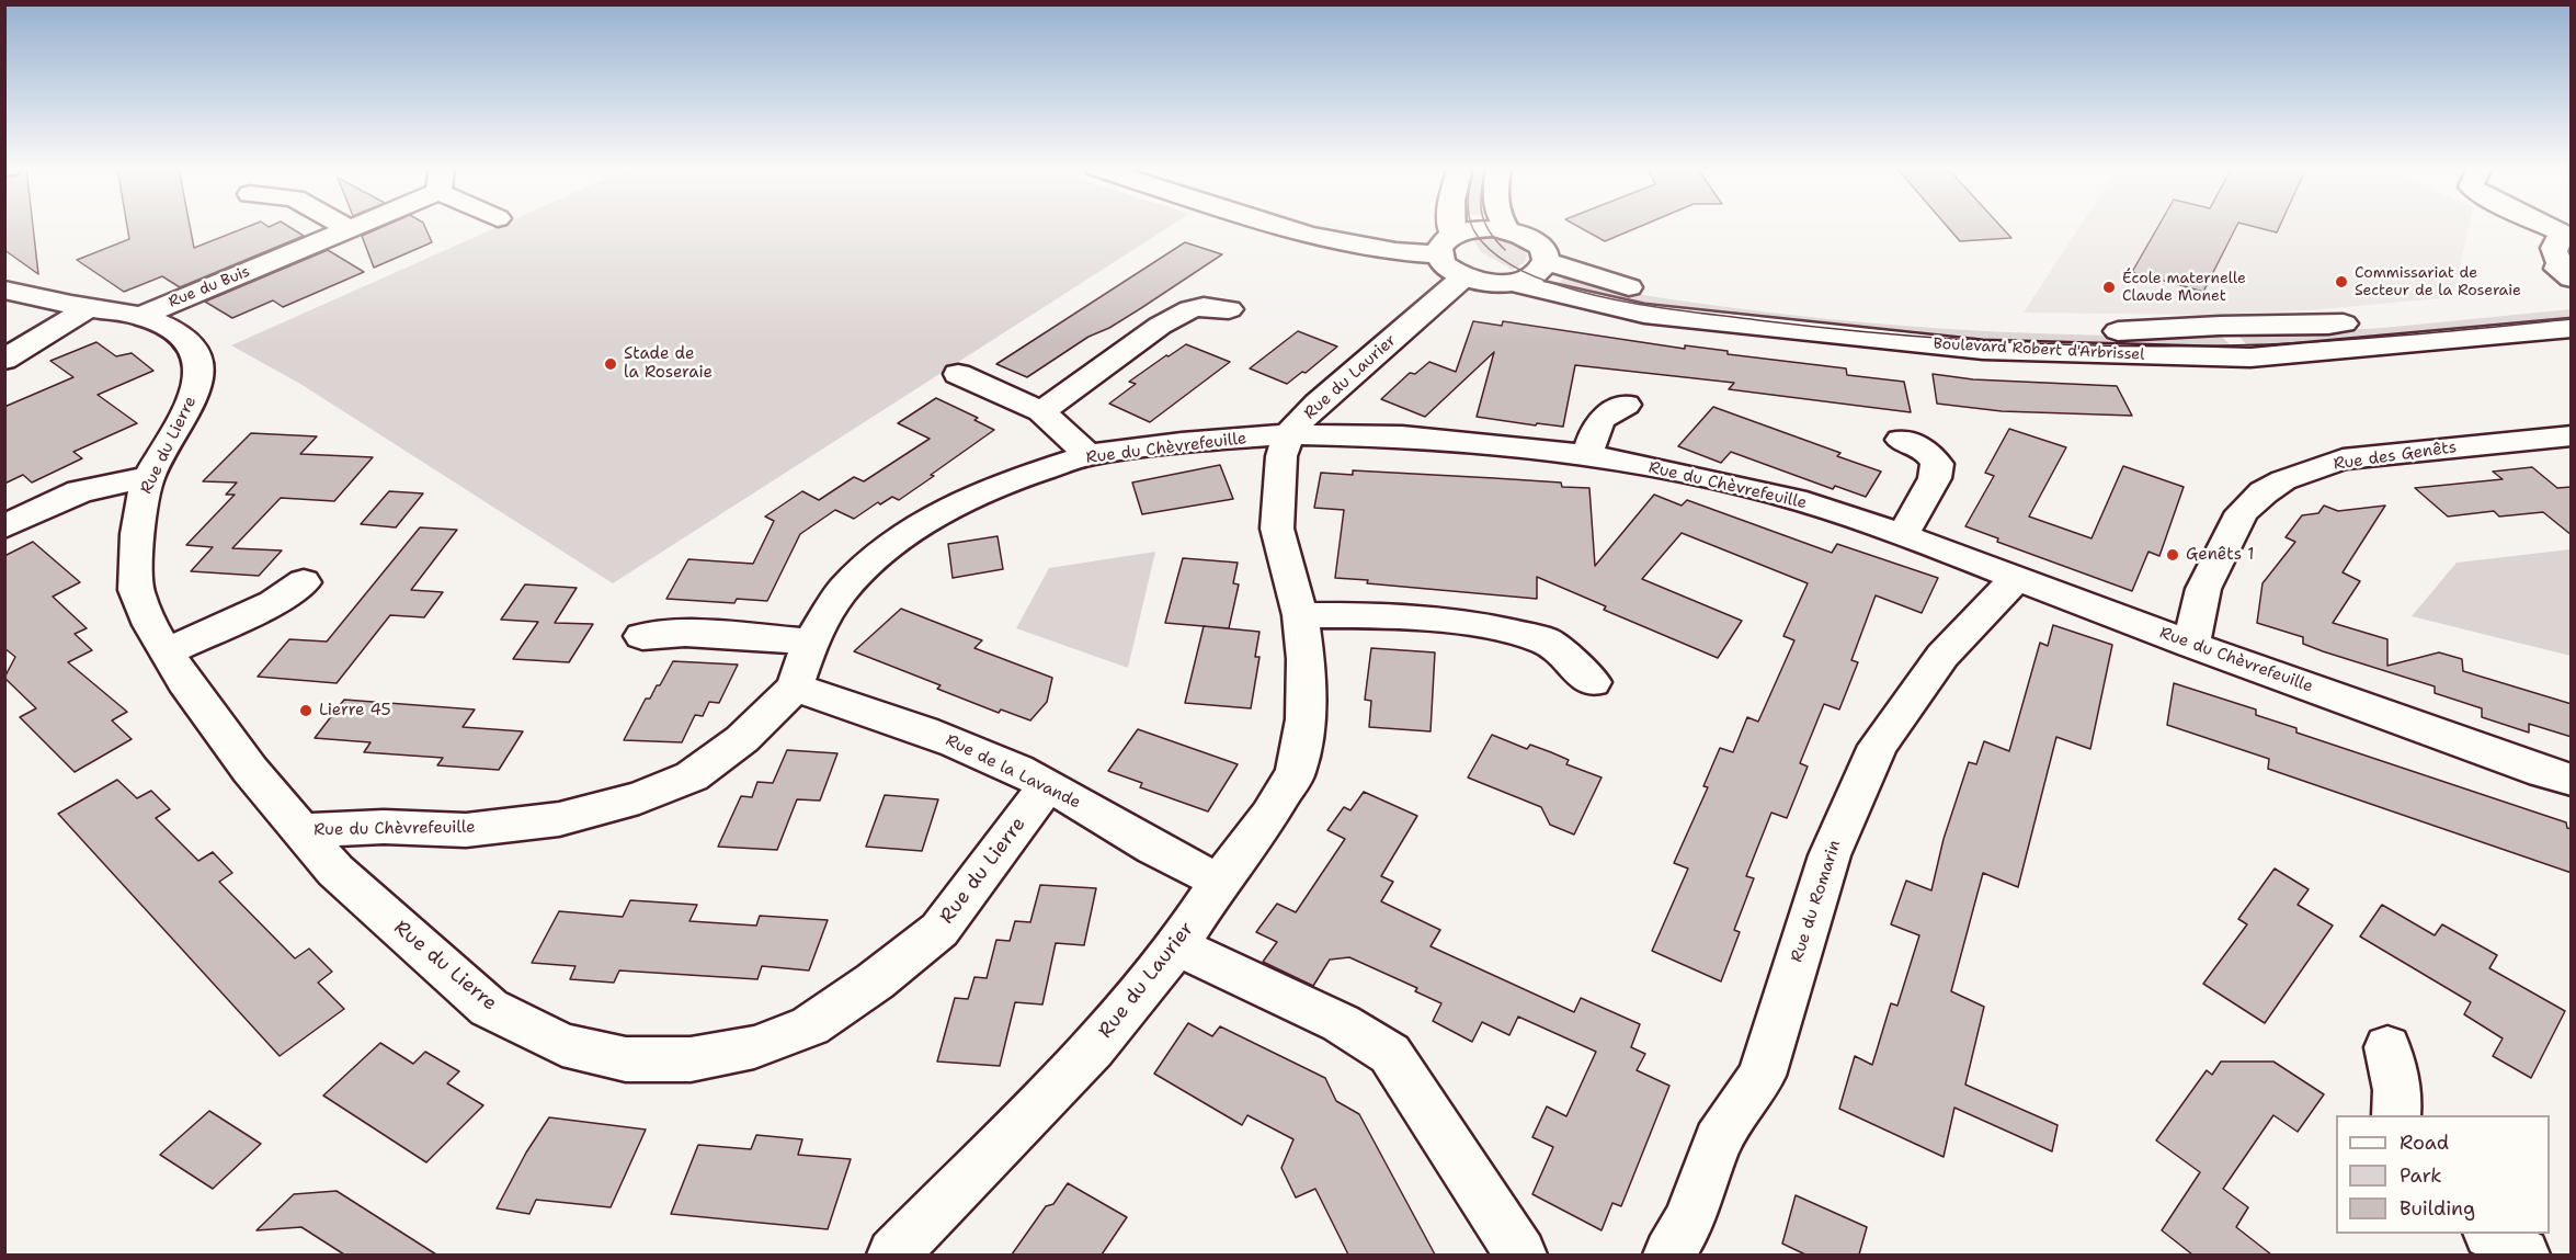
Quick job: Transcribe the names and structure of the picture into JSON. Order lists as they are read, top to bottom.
{
  "streets": {
    "street": [
      "Rue du Buis",
      "Boulevard Robert d'Arbrissel",
      "Rue du Laurier",
      "Rue du Lierre",
      "Rue du Chèvrefeuille",
      "Rue des Genêts",
      "Rue de la Lavande",
      "Rue du Romarin"
    ]
  },
  "crossings": [
    ["Rue du Buis", "Rue du Lierre"],
    ["Boulevard Robert d'Arbrissel", "Rue du Laurier"],
    ["Rue du Laurier", "Rue du Chèvrefeuille"],
    ["Rue du Laurier", "Rue de la Lavande"],
    ["Rue du Lierre", "Rue du Chèvrefeuille"],
    ["Rue du Lierre", "Rue de la Lavande"],
    ["Rue du Chèvrefeuille", "Rue des Genêts"],
    ["Rue du Chèvrefeuille", "Rue de la Lavande"],
    ["Rue du Chèvrefeuille", "Rue du Romarin"]
  ],
  "places": [
    "Commissariat de Secteur de la Roseraie",
    "École maternelle Claude Monet",
    "Stade de la Roseraie",
    "Genêts 1",
    "Lierre 45"
  ],
  "legend": ["Road", "Park", "Building"]
}
